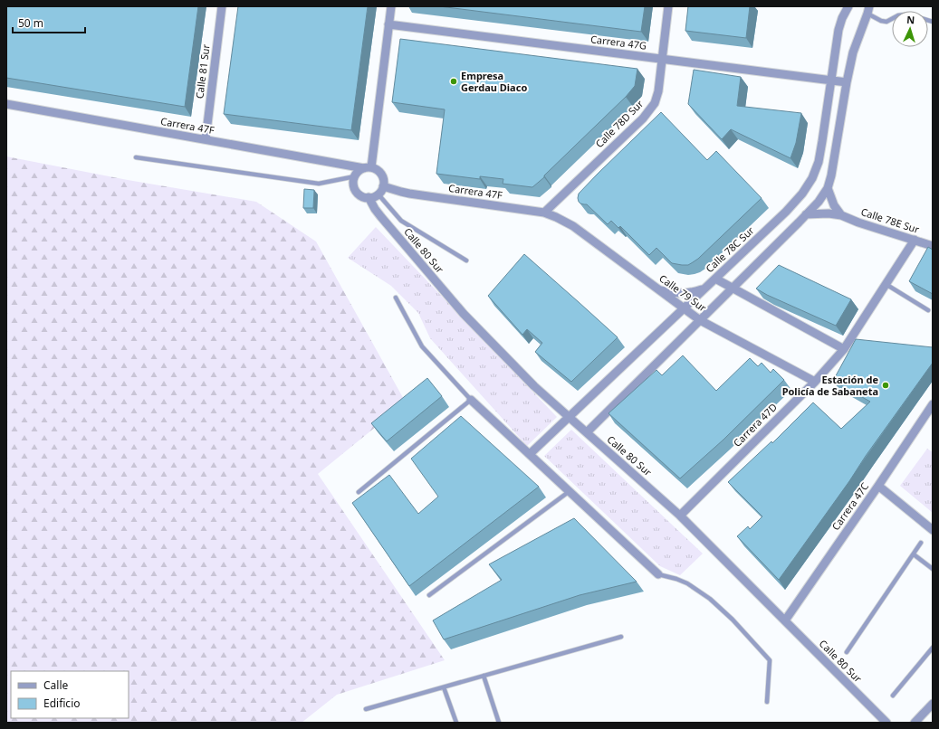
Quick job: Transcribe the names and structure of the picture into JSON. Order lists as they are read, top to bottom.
{
  "streets": {
    "street": [
      "Carrera 47G",
      "Calle 81 Sur",
      "Calle 78D Sur",
      "Carrera 47F",
      "Calle 78E Sur",
      "Calle 78C Sur",
      "Calle 80 Sur",
      "Calle 79 Sur",
      "Carrera 47D",
      "Carrera 47C"
    ]
  },
  "crossings": [
    ["Carrera 47G", "Calle 78D Sur"],
    ["Carrera 47G", "Calle 78C Sur"],
    ["Calle 81 Sur", "Carrera 47F"],
    ["Calle 78D Sur", "Carrera 47F"],
    ["Calle 78D Sur", "Calle 79 Sur"],
    ["Carrera 47F", "Calle 80 Sur"],
    ["Carrera 47F", "Calle 79 Sur"],
    ["Calle 78E Sur", "Carrera 47D"],
    ["Calle 78C Sur", "Calle 80 Sur"],
    ["Calle 78C Sur", "Calle 79 Sur"],
    ["Calle 80 Sur", "Carrera 47D"],
    ["Calle 80 Sur", "Carrera 47C"],
    ["Calle 79 Sur", "Carrera 47D"]
  ],
  "places": ["Empresa Gerdau Diaco", "Estación de Policía de Sabaneta"],
  "legend": ["Calle", "Edificio"],
  "scale_bar": "50 m",
  "north": "top"
}
